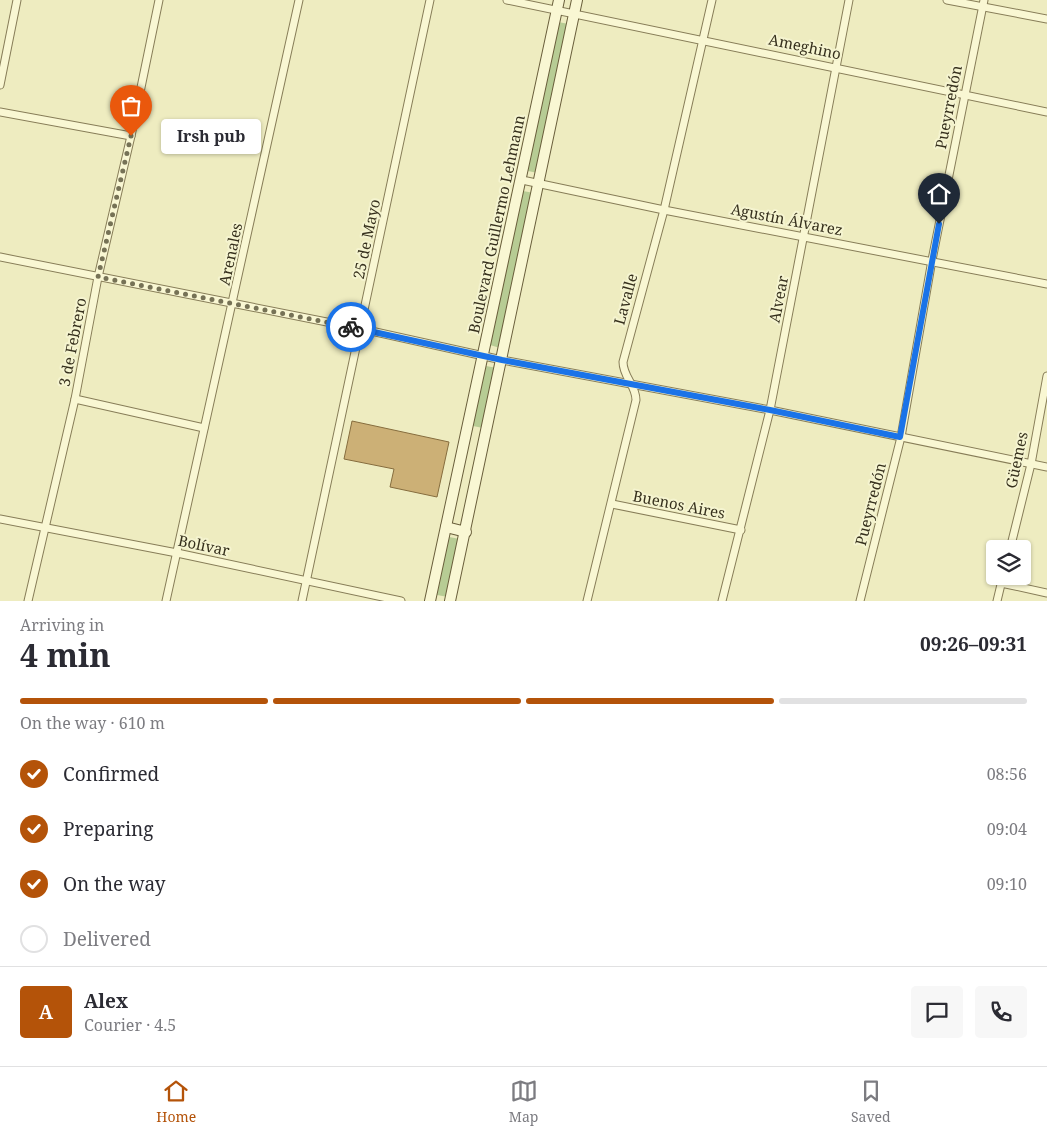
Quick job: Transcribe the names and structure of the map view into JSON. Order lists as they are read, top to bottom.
{
  "streets": {
    "main road": ["Boulevard Guillermo Lehmann"],
    "street": [
      "Ameghino",
      "Pueyrredón",
      "Agustín Álvarez",
      "25 de Mayo",
      "Arenales",
      "Lavalle",
      "Alvear",
      "3 de Febrero",
      "Güemes",
      "Buenos Aires",
      "Bolívar"
    ]
  },
  "crossings": [
    ["Ameghino", "Pueyrredón"],
    ["Ameghino", "Boulevard Guillermo Lehmann"],
    ["Ameghino", "Lavalle"],
    ["Ameghino", "Alvear"],
    ["Pueyrredón", "Agustín Álvarez"],
    ["Agustín Álvarez", "Boulevard Guillermo Lehmann"],
    ["Agustín Álvarez", "Lavalle"],
    ["Agustín Álvarez", "Alvear"],
    ["25 de Mayo", "Bolívar"],
    ["Arenales", "Bolívar"],
    ["Lavalle", "Buenos Aires"],
    ["Alvear", "Buenos Aires"],
    ["3 de Febrero", "Bolívar"]
  ],
  "places": ["Irsh pub"],
  "page": {
    "bubble": "Irsh pub",
    "heading": ["4 min", "Arriving in", "09:26–09:31"],
    "panel": ["Alex", "Courier · 4.5"],
    "bar": "On the way · 610 m",
    "list": [
      ["Confirmed", "08:56"],
      ["Preparing", "09:04"],
      ["On the way", "09:10"],
      "Delivered"
    ],
    "round": "A",
    "tabs": ["Home", "Map", "Saved"]
  }
}
